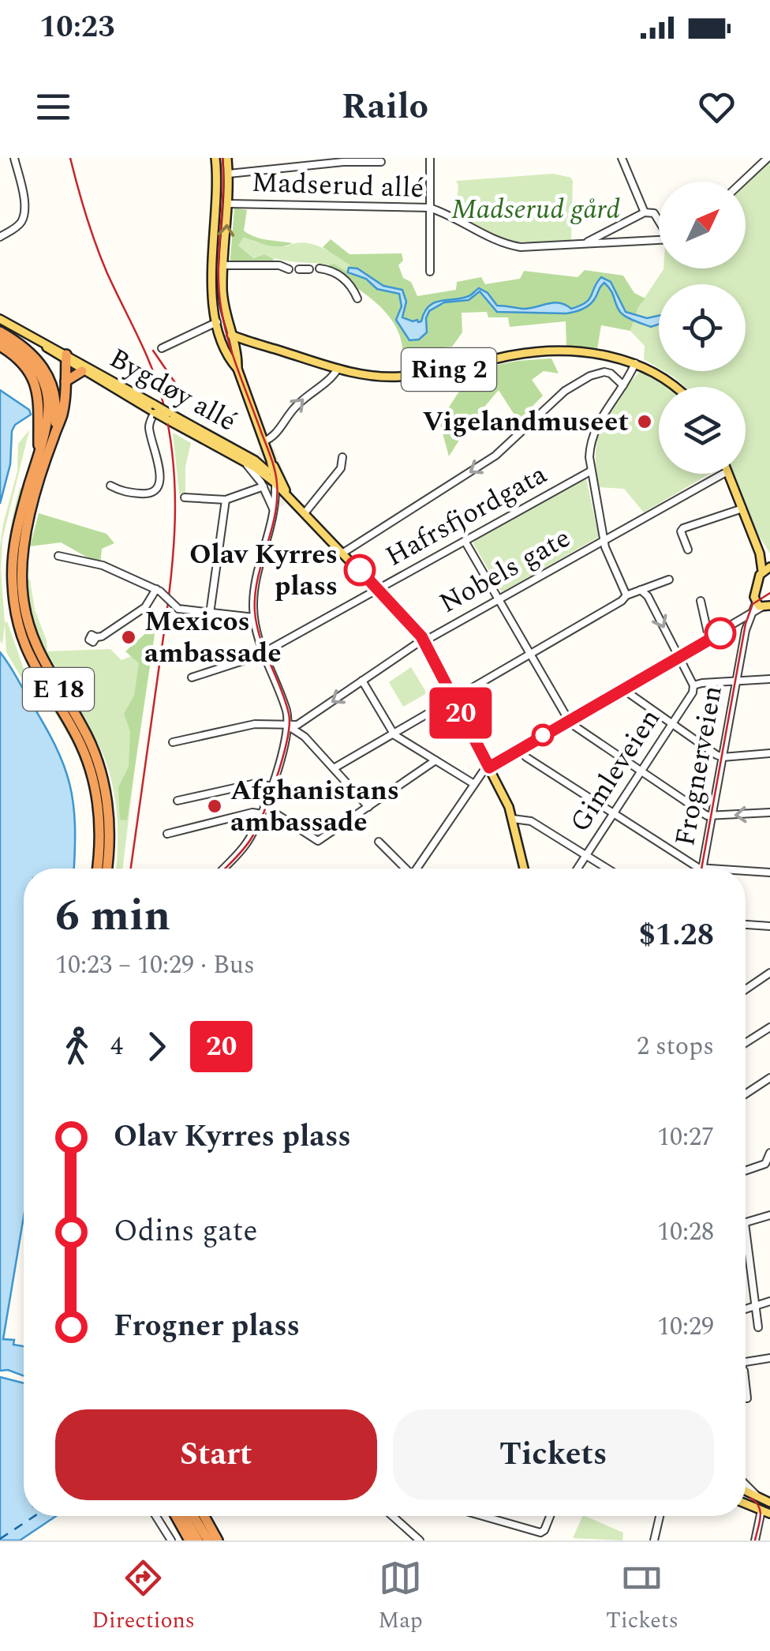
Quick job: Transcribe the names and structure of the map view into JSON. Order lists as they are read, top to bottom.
{
  "streets": {
    "highway": ["E 18"],
    "main road": ["Ring 2", "Bygdøy allé"],
    "street": [
      "Madserud allé",
      "Hafrsfjordgata",
      "Nobels gate",
      "Frognerveien",
      "Gimleveien"
    ]
  },
  "crossings": [
    ["Bygdøy allé", "Hafrsfjordgata"],
    ["Bygdøy allé", "Nobels gate"]
  ],
  "parks": ["Madserud gård"],
  "places": [
    "Vigelandmuseet",
    "Olav Kyrres plass",
    "Mexicos ambassade",
    "Afghanistans ambassade"
  ],
  "lines": ["bus line 20"],
  "north": "top right",
  "page": {
    "status": "10:23",
    "header": "Railo",
    "on_map": "20",
    "heading": ["6 min", "10:23 – 10:29 · Bus", "$1.28"],
    "legs": ["4", "20", "2 stops"],
    "list": [
      {
        "name": "Olav Kyrres plass",
        "value": "10:27"
      },
      {
        "name": "Odins gate",
        "value": "10:28"
      },
      {
        "name": "Frogner plass",
        "value": "10:29"
      }
    ],
    "buttons": ["Start", "Tickets"],
    "tabs": ["Directions", "Map", "Tickets"]
  }
}
